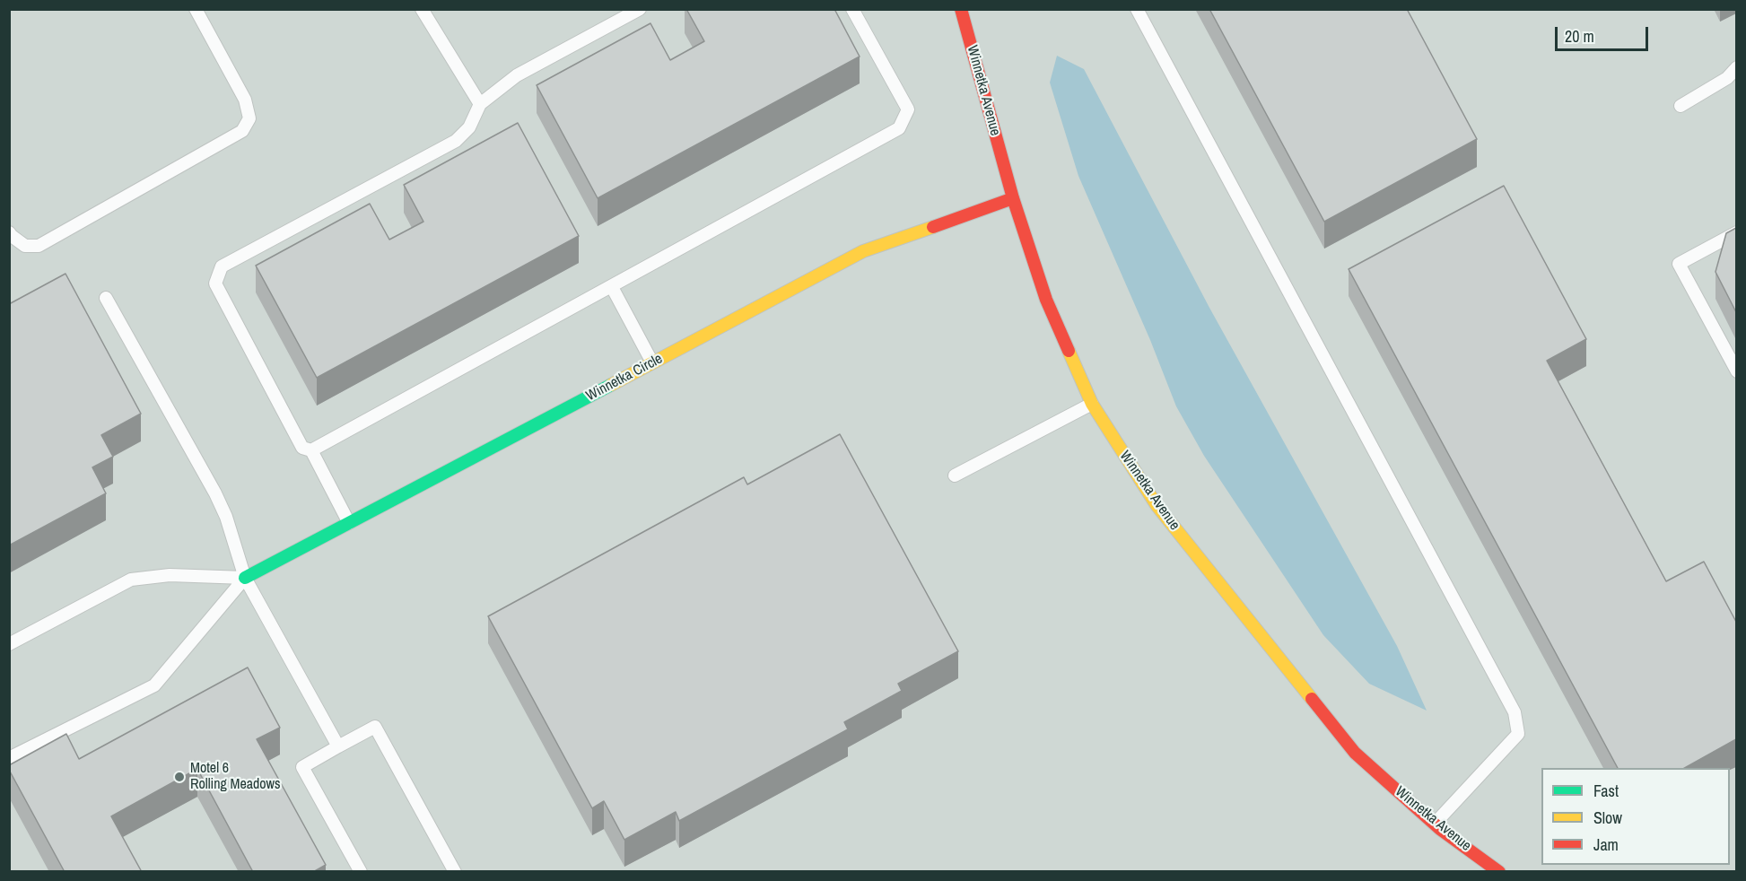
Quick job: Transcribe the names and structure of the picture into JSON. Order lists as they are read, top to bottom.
{
  "streets": {
    "street": ["Winnetka Avenue", "Winnetka Circle"]
  },
  "crossings": [
    ["Winnetka Avenue", "Winnetka Circle"]
  ],
  "places": ["Motel 6 Rolling Meadows"],
  "legend": ["Fast", "Slow", "Jam"],
  "scale_bar": "20 m"
}
